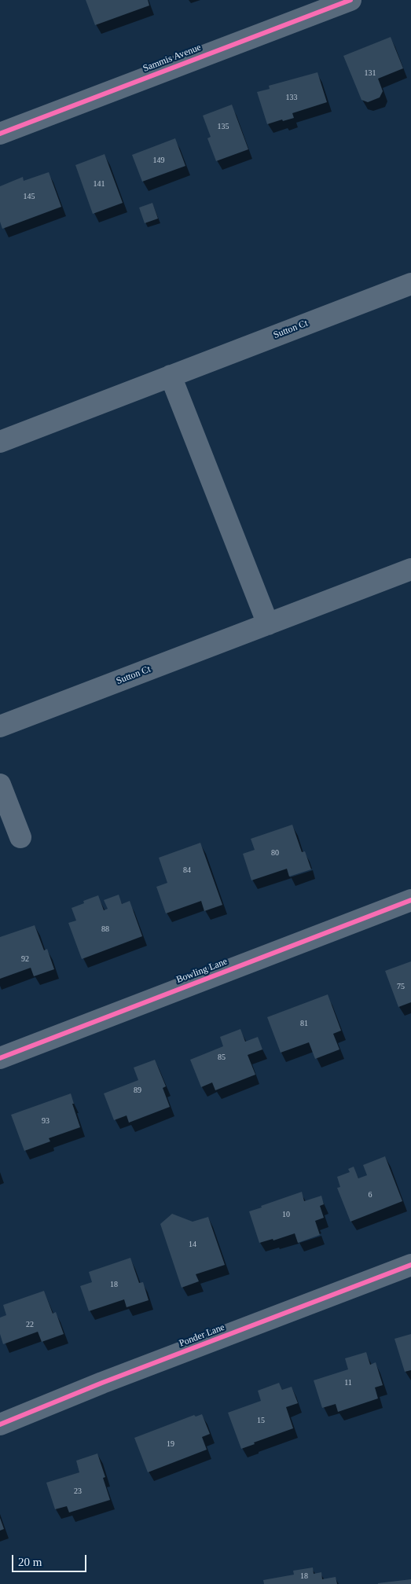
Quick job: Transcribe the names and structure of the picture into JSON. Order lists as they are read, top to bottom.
{
  "streets": {
    "street": [
      "Sammis Avenue",
      "Sutton Ct",
      "Bowling Lane",
      "Ponder Lane"
    ]
  },
  "house_numbers": [
    "131",
    "133",
    "135",
    "149",
    "141",
    "145",
    "80",
    "84",
    "88",
    "92",
    "75",
    "81",
    "85",
    "89",
    "93",
    "6",
    "10",
    "14",
    "18",
    "22",
    "11",
    "15",
    "19",
    "23",
    "18"
  ],
  "scale_bar": "20 m"
}
